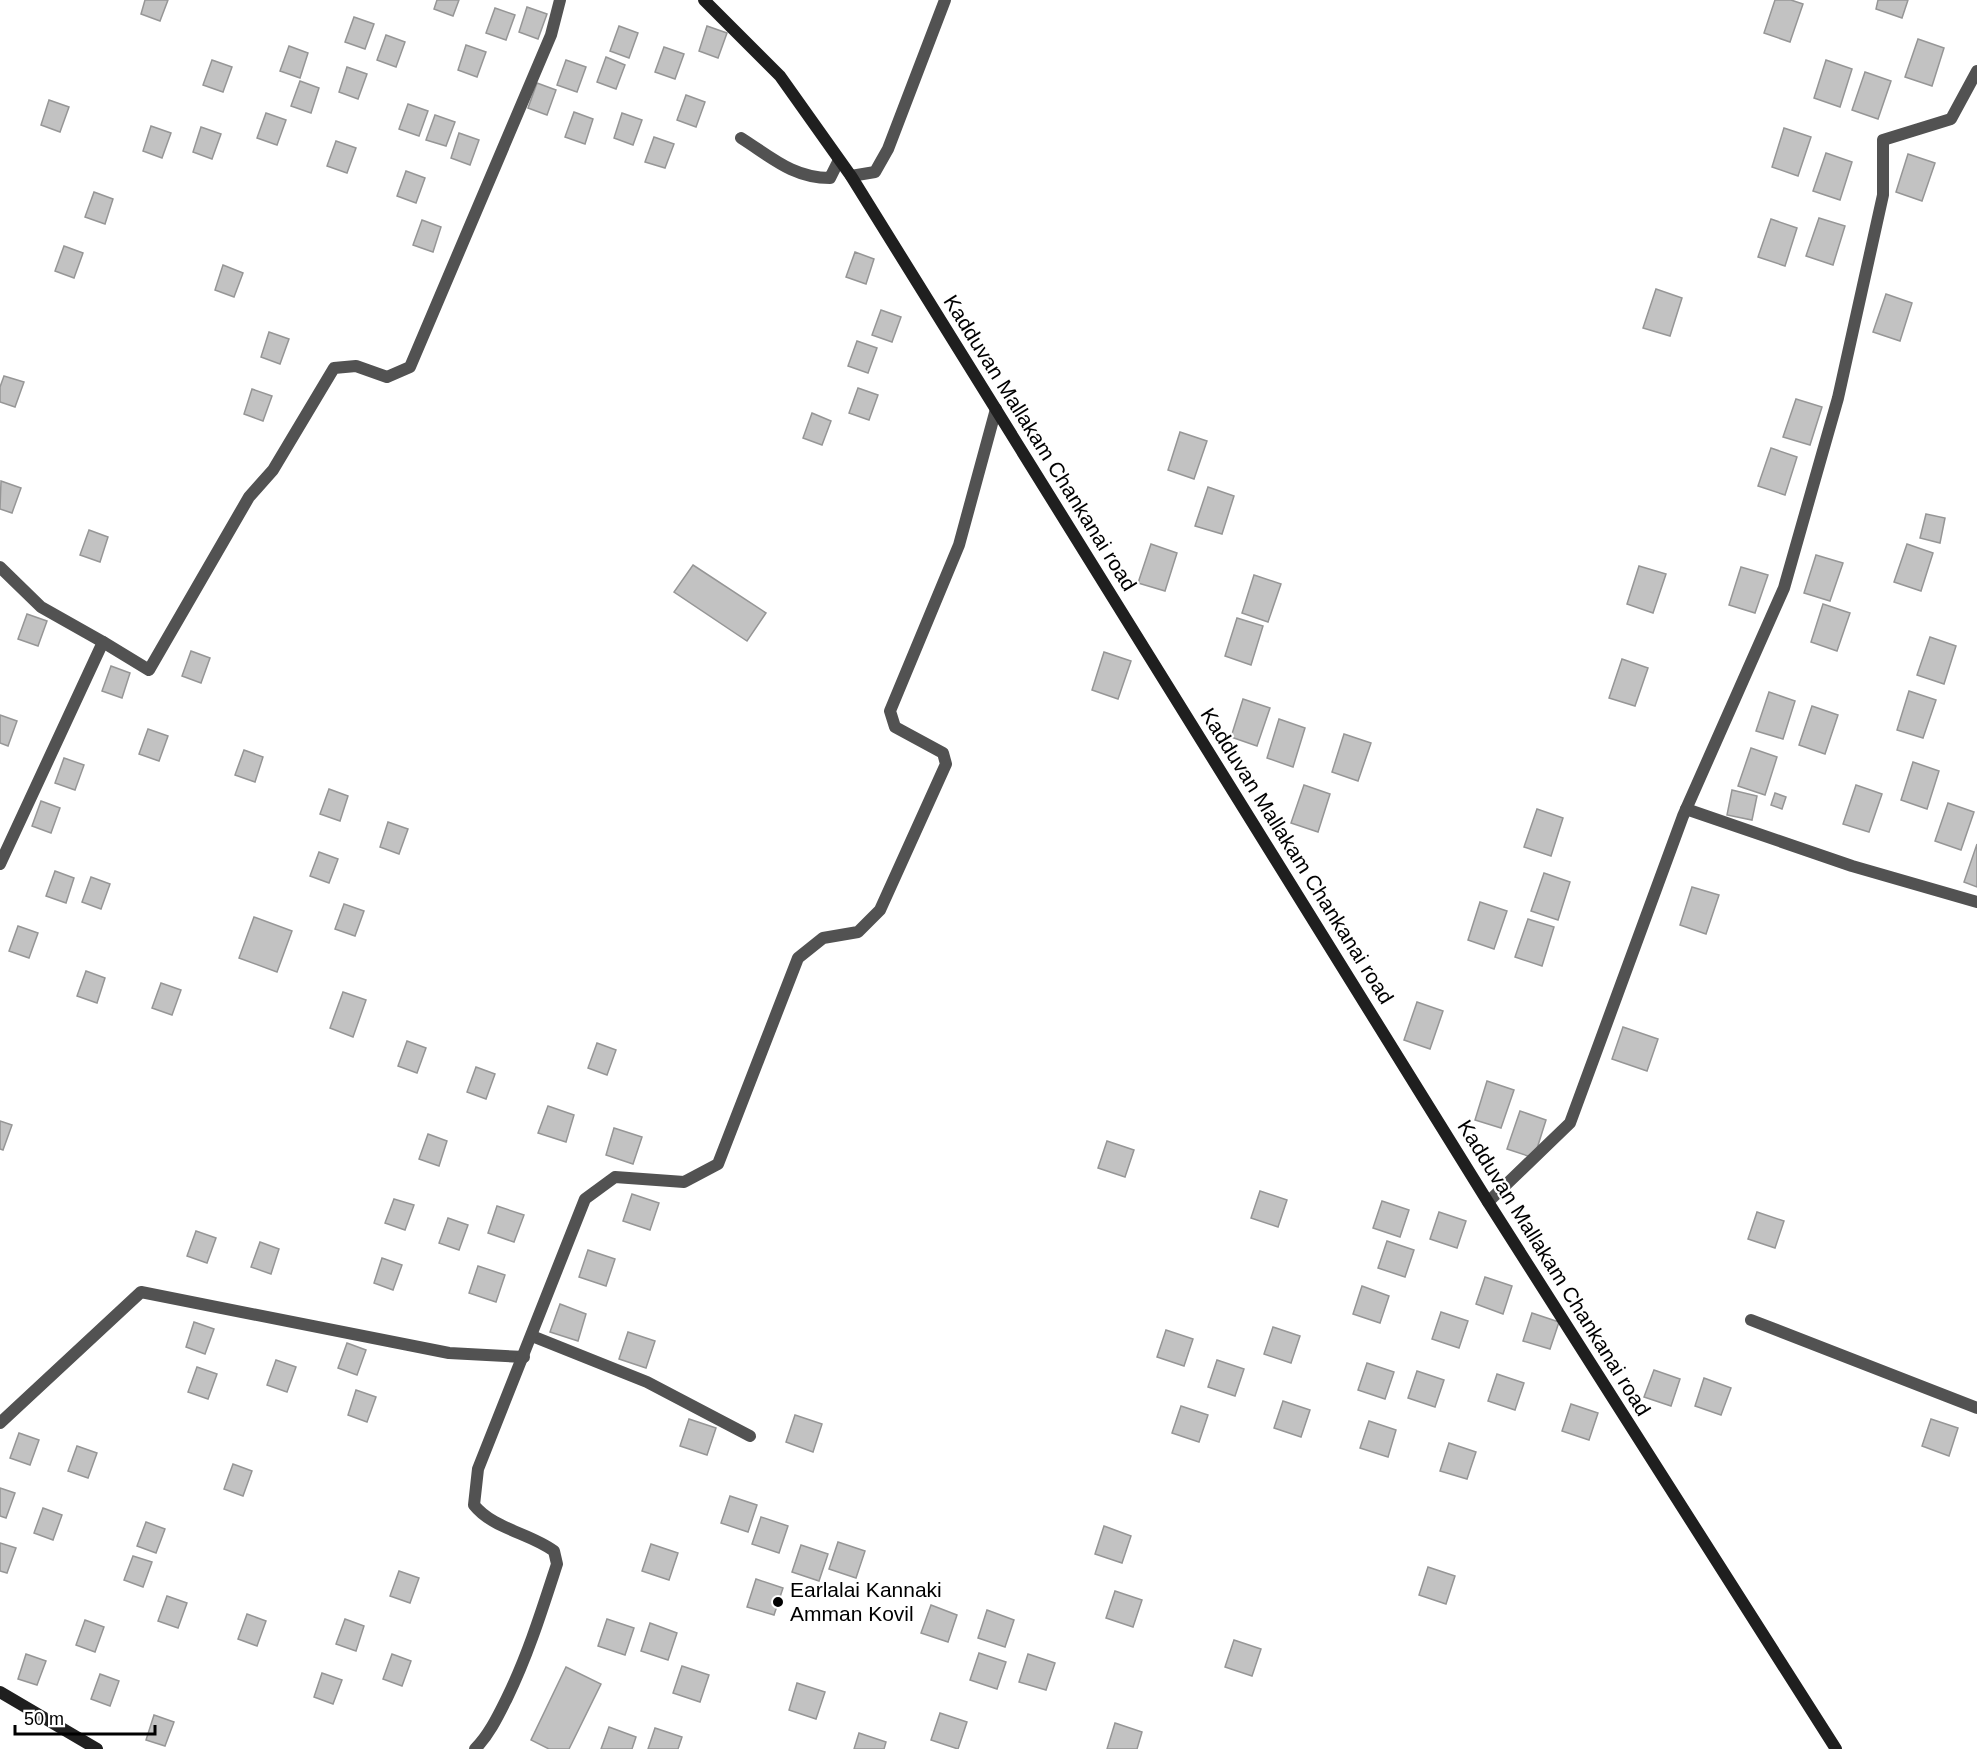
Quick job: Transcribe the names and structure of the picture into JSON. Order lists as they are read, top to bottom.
{
  "streets": {
    "main road": ["Kadduvan Mallakam Chankanai road"]
  },
  "places": ["Earlalai Kannaki Amman Kovil"],
  "scale_bar": "50 m"
}
